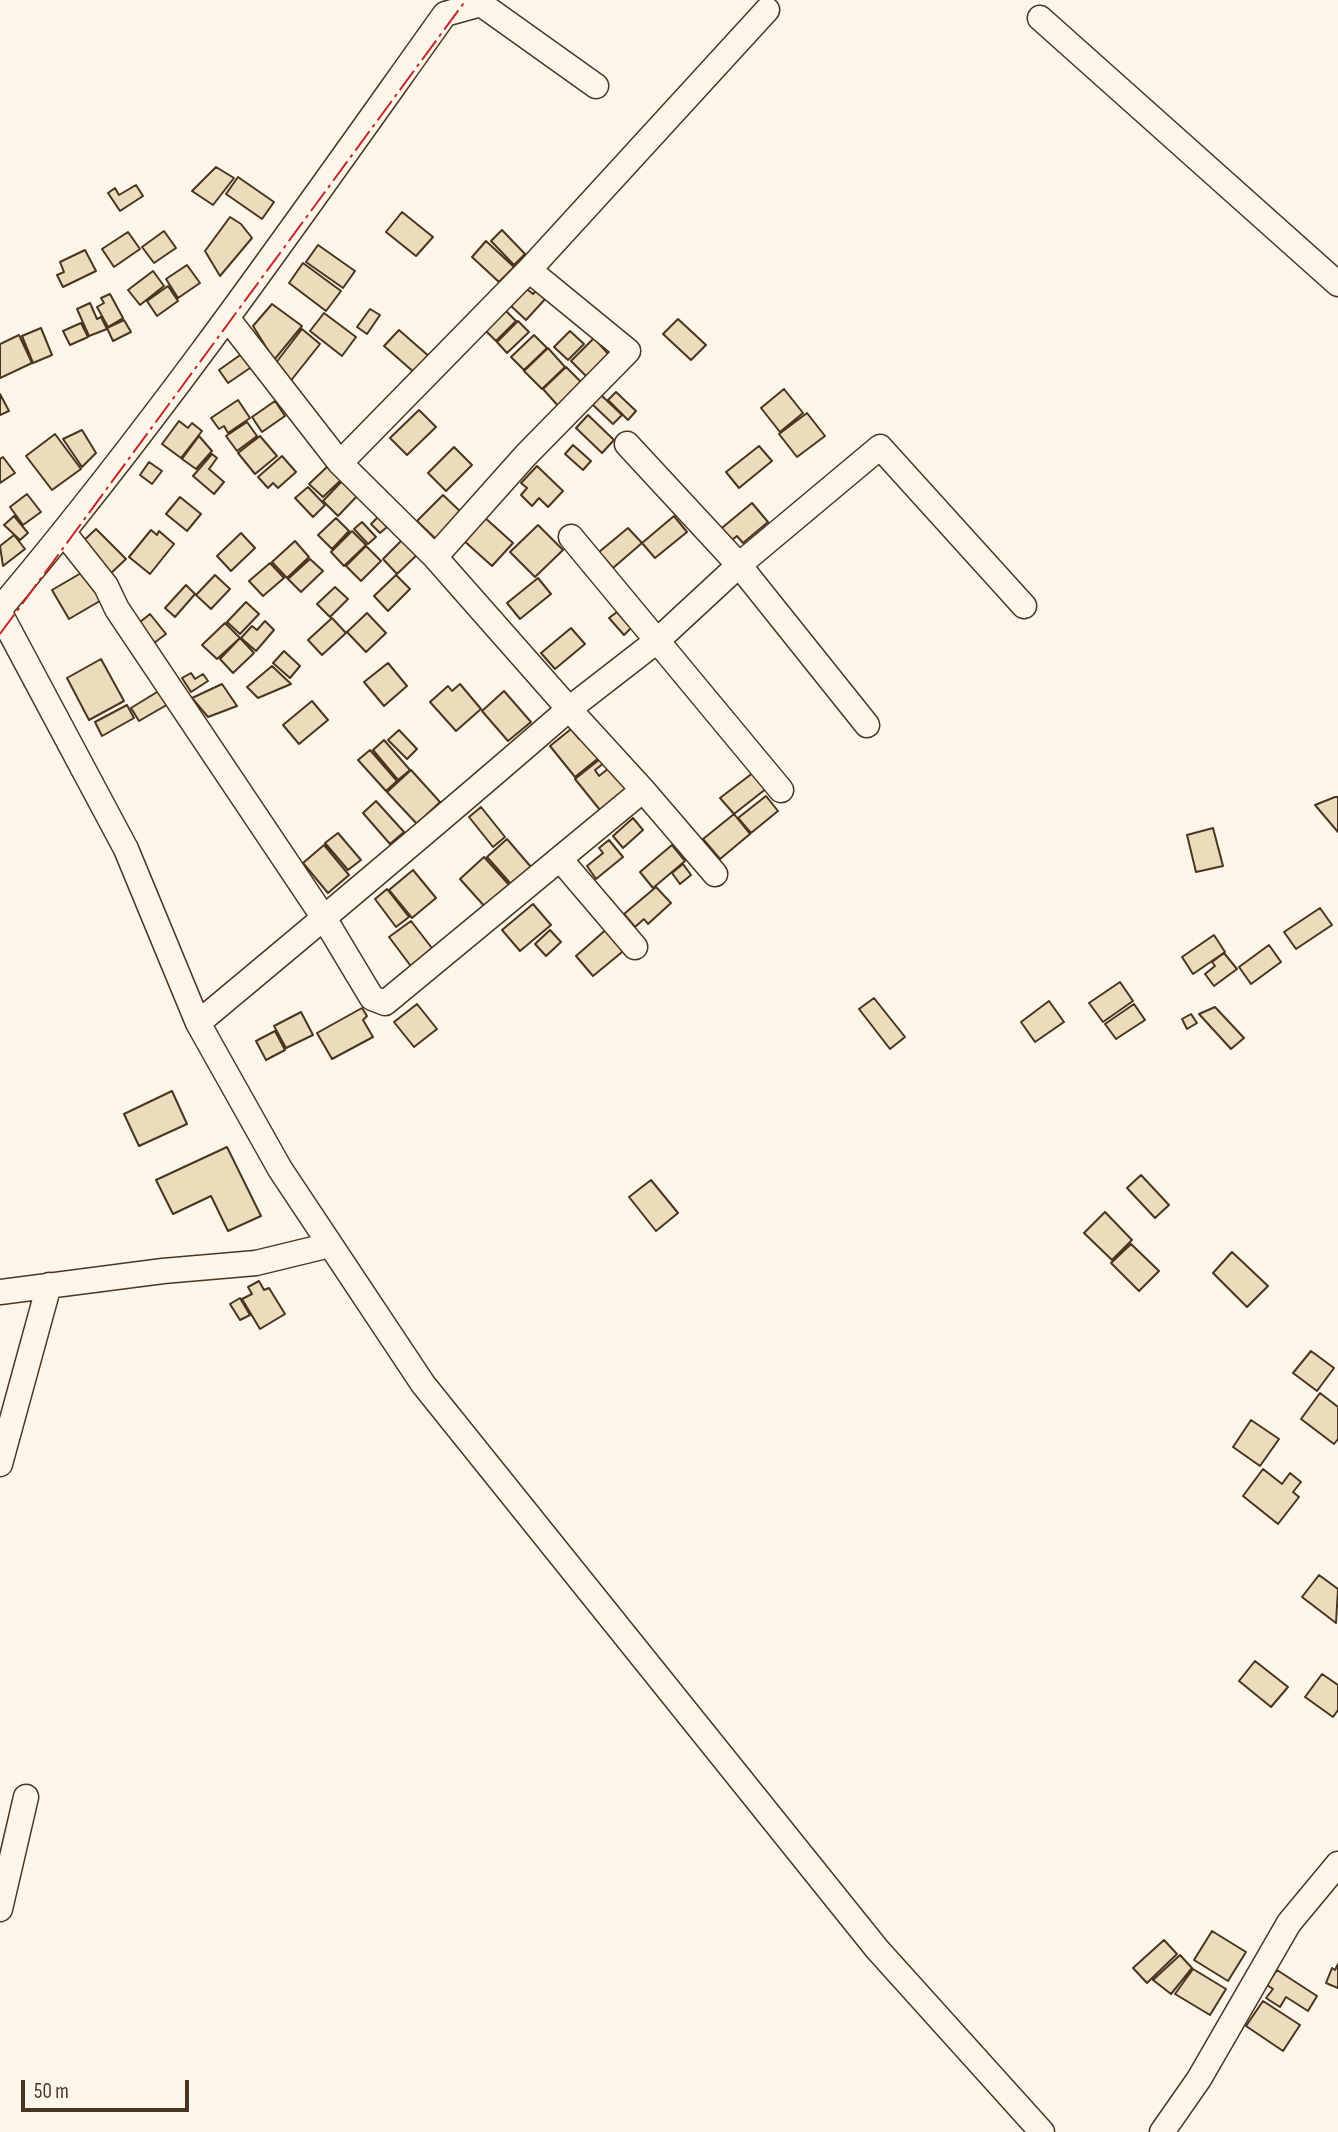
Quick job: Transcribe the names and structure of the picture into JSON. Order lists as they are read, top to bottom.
{
  "scale_bar": "50 m"
}
